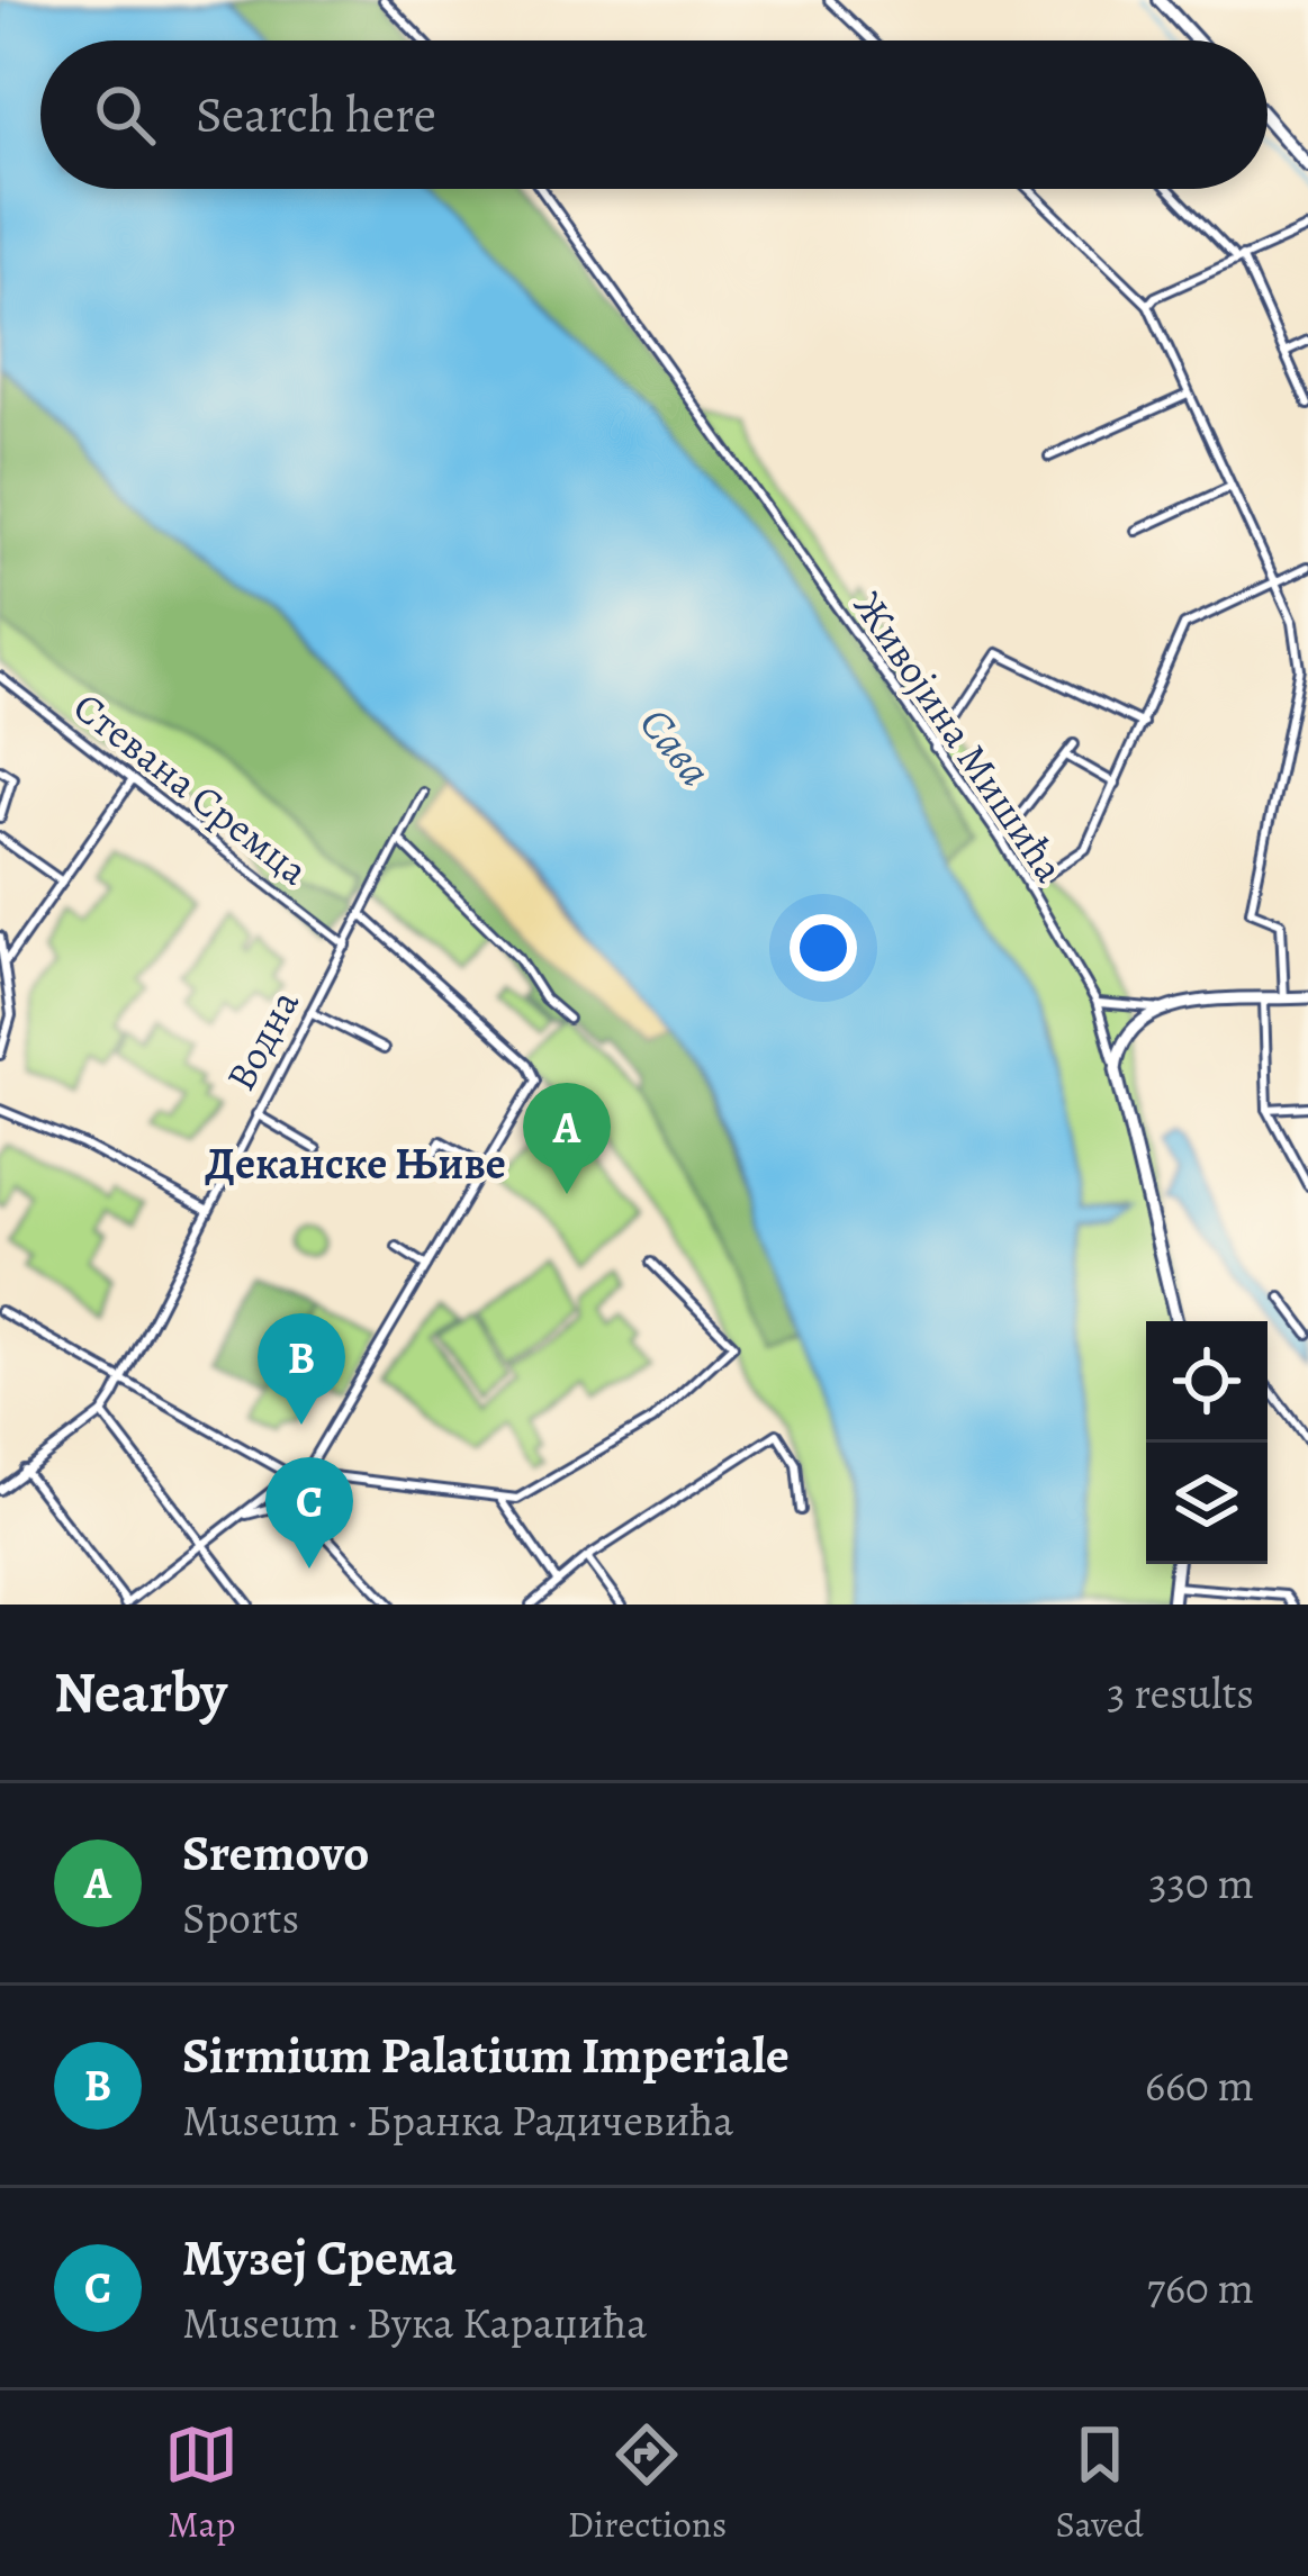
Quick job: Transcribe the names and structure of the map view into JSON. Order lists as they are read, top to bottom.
{
  "streets": {
    "street": ["Живојина Мишића", "Стевана Сремца", "Водна"]
  },
  "crossings": [
    ["Стевана Сремца", "Водна"]
  ],
  "districts": ["Деканске Њиве"],
  "water": ["Сава"],
  "page": {
    "search": "Search here",
    "pins": ["A", "B", "C"],
    "heading": ["Nearby", "3 results"],
    "list": [
      {
        "mark": "A",
        "name": "Sremovo",
        "note": "Sports",
        "value": "330 m"
      },
      {
        "mark": "B",
        "name": "Sirmium Palatium Imperiale",
        "note": "Museum · Бранка Радичевића",
        "value": "660 m"
      },
      {
        "mark": "C",
        "name": "Музеј Срема",
        "note": "Museum · Вука Караџића",
        "value": "760 m"
      }
    ],
    "nav": ["Map", "Directions", "Saved"]
  }
}
